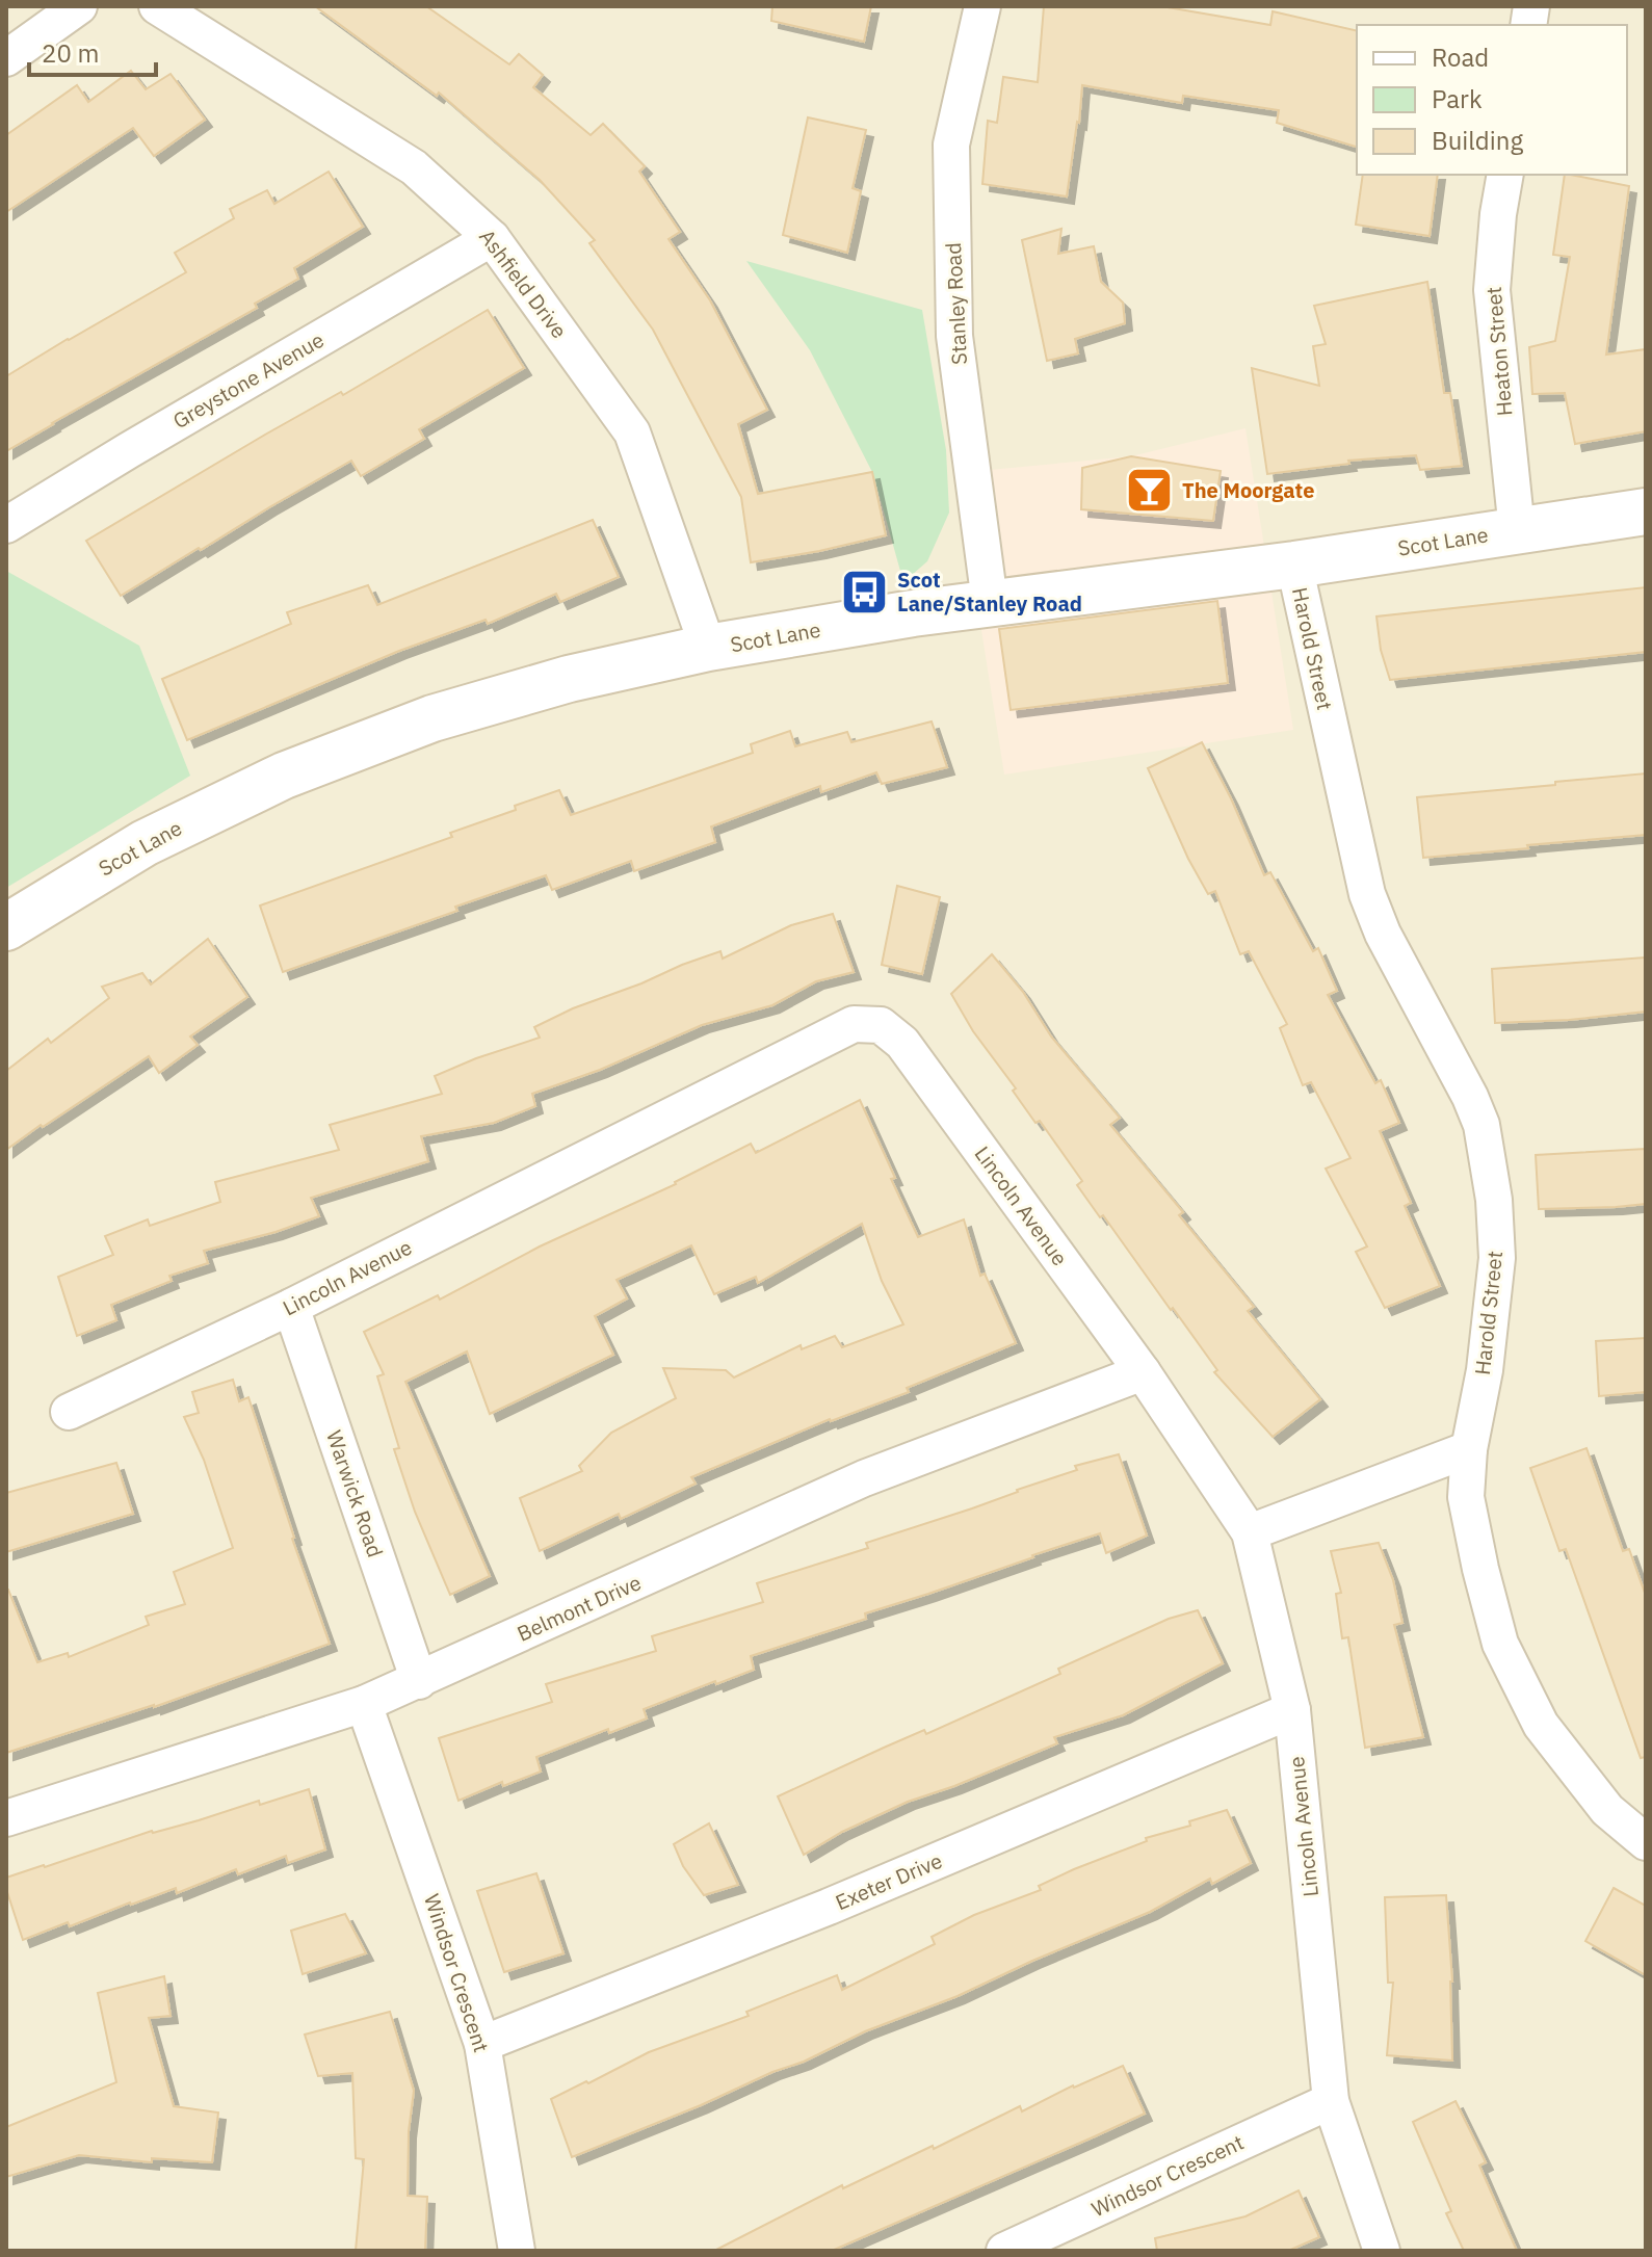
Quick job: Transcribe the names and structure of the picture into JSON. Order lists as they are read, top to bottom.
{
  "streets": {
    "main road": ["Scot Lane"],
    "street": [
      "Ashfield Drive",
      "Stanley Road",
      "Heaton Street",
      "Greystone Avenue",
      "Harold Street",
      "Lincoln Avenue",
      "Warwick Road",
      "Belmont Drive",
      "Exeter Drive",
      "Windsor Crescent"
    ]
  },
  "crossings": [
    ["Ashfield Drive", "Greystone Avenue"],
    ["Ashfield Drive", "Scot Lane"],
    ["Stanley Road", "Scot Lane"],
    ["Heaton Street", "Scot Lane"],
    ["Scot Lane", "Harold Street"],
    ["Lincoln Avenue", "Warwick Road"],
    ["Lincoln Avenue", "Belmont Drive"],
    ["Lincoln Avenue", "Exeter Drive"],
    ["Lincoln Avenue", "Windsor Crescent"],
    ["Warwick Road", "Belmont Drive"],
    ["Belmont Drive", "Windsor Crescent"],
    ["Exeter Drive", "Windsor Crescent"]
  ],
  "places": {
    "bar": ["The Moorgate"],
    "bus stop": ["Scot Lane/Stanley Road"]
  },
  "legend": ["Road", "Park", "Building"],
  "scale_bar": "20 m"
}
